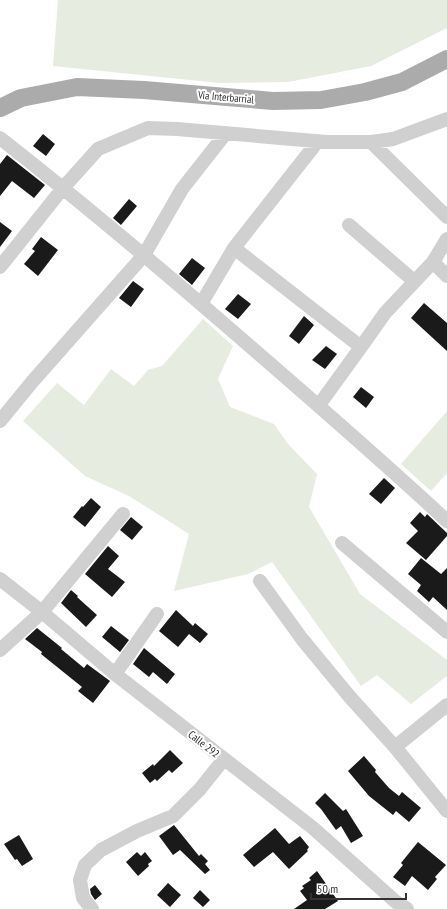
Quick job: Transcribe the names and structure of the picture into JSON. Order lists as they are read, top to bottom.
{
  "streets": {
    "main road": ["Vía Interbarrial"],
    "street": ["Calle 292"]
  },
  "scale_bar": "50 m"
}
